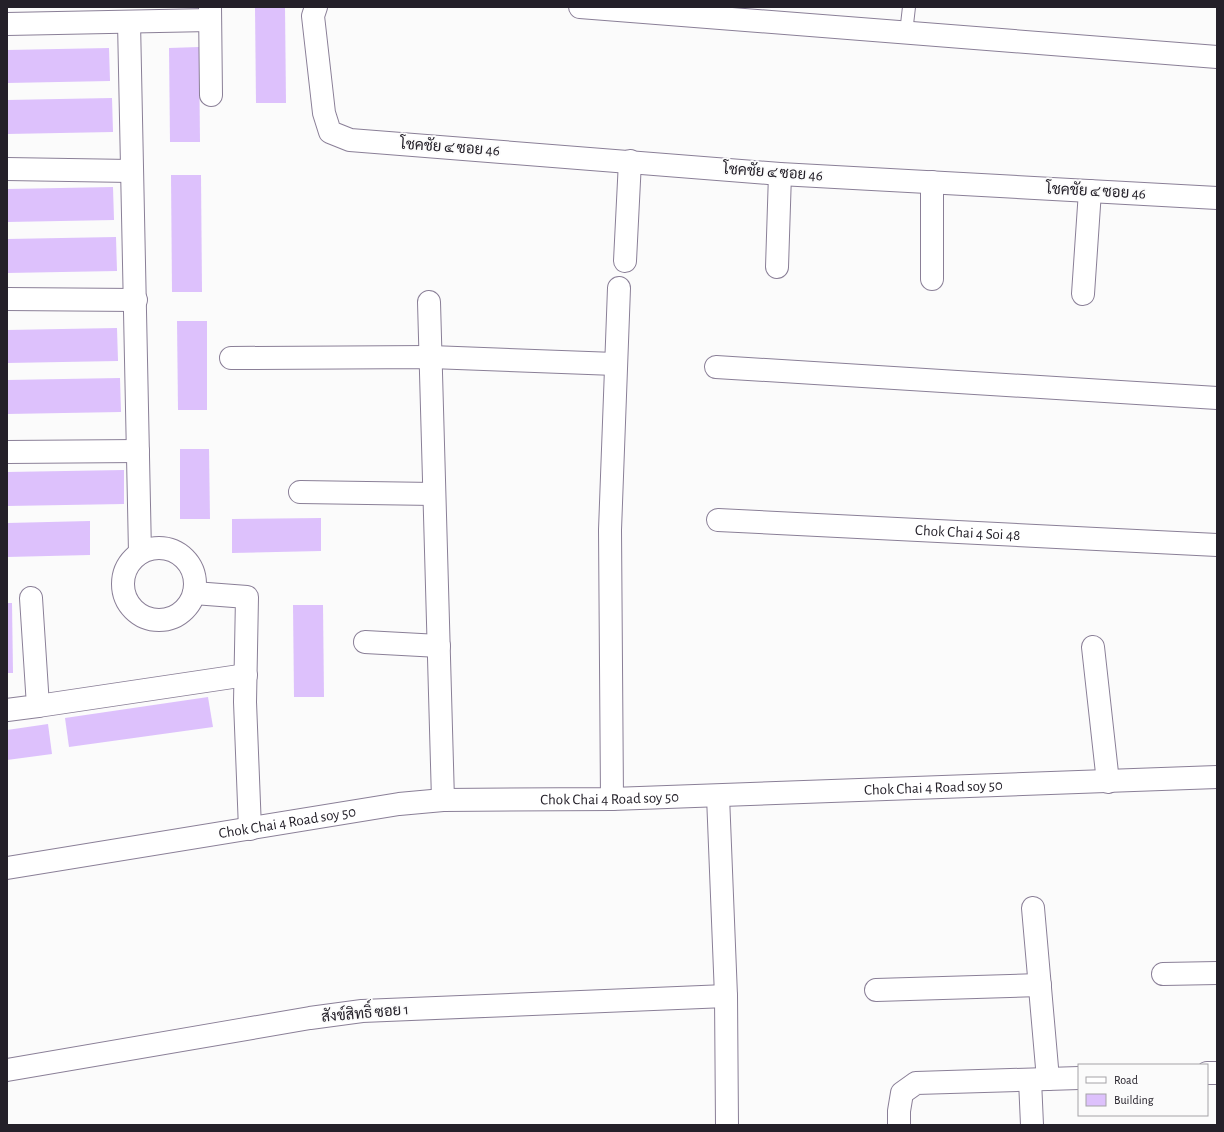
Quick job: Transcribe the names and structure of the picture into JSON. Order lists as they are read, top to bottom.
{
  "streets": {
    "street": [
      "โชคชัย ๔ ซอย 46",
      "Chok Chai 4 Soi 48",
      "Chok Chai 4 Road soy 50",
      "สังข์สิทธิ์ ซอย 1"
    ]
  },
  "legend": ["Road", "Building"]
}
